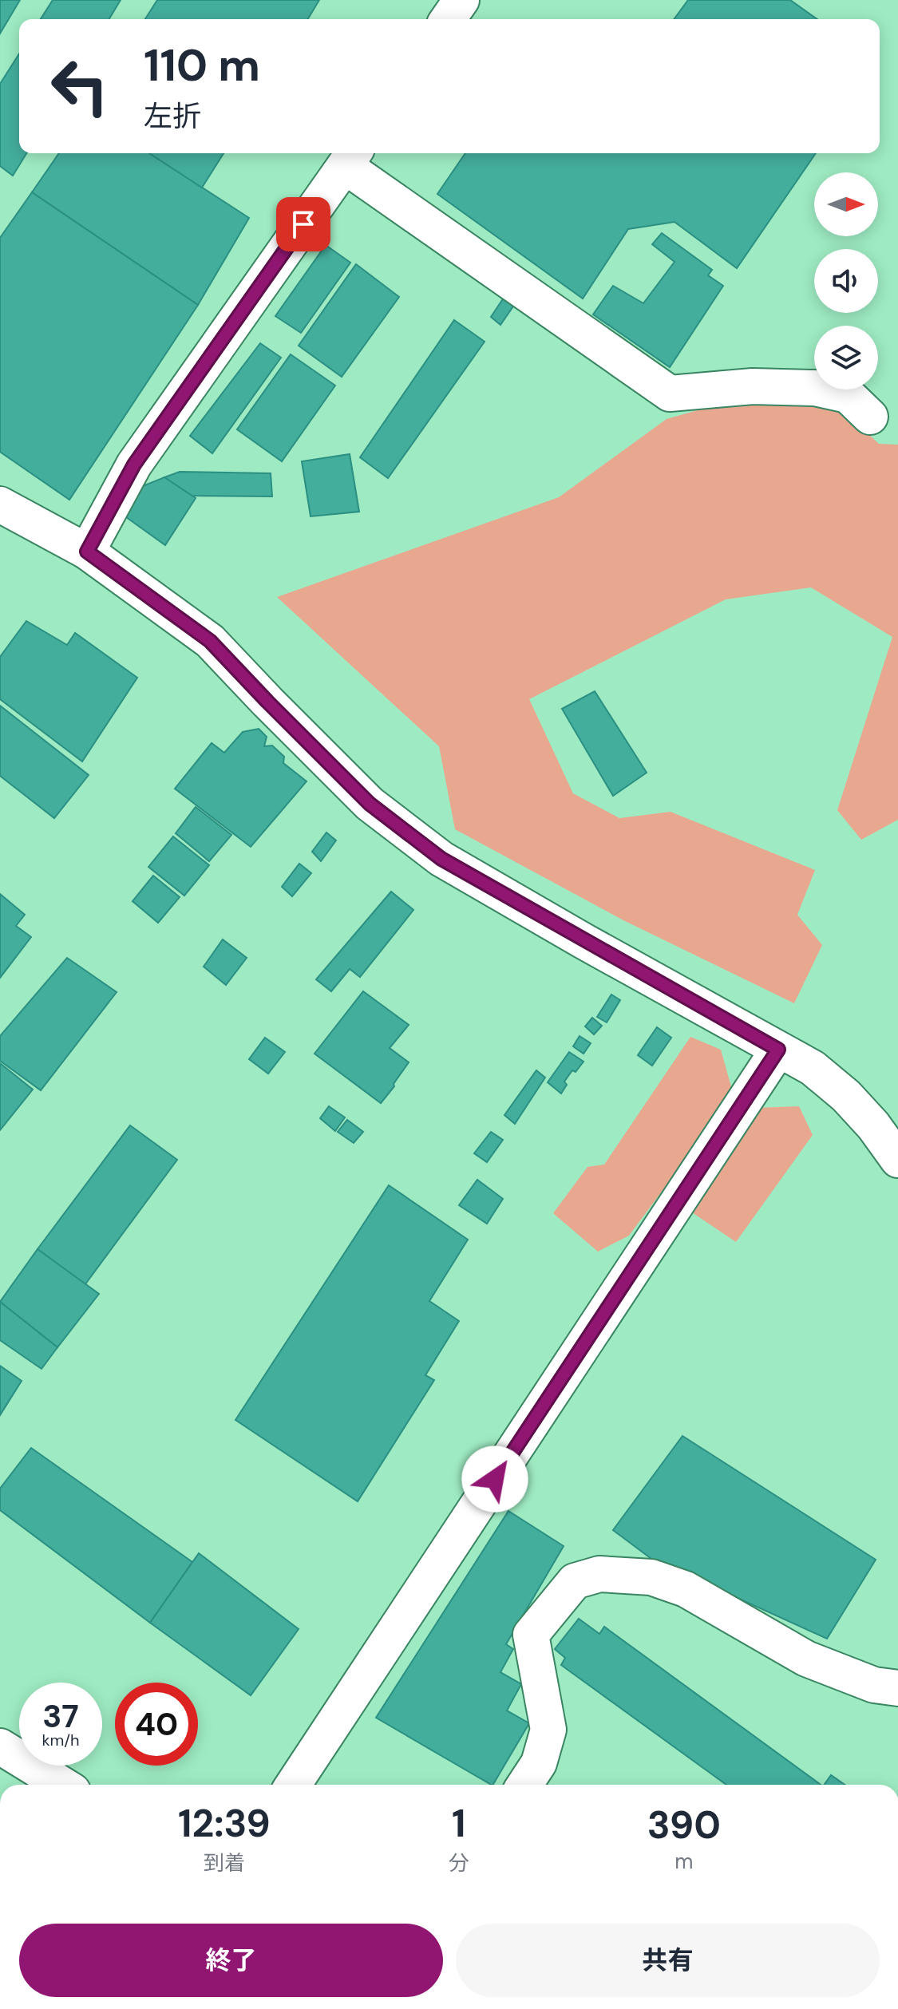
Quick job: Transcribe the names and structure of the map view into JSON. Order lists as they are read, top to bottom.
{
  "north": "right",
  "page": {
    "turn": ["110 m", "左折"],
    "speed": "37 km/h",
    "limit": "40",
    "eta": [
      "12:39",
      "到着",
      "1",
      "分",
      "390",
      "m"
    ],
    "buttons": ["終了", "共有"]
  }
}
